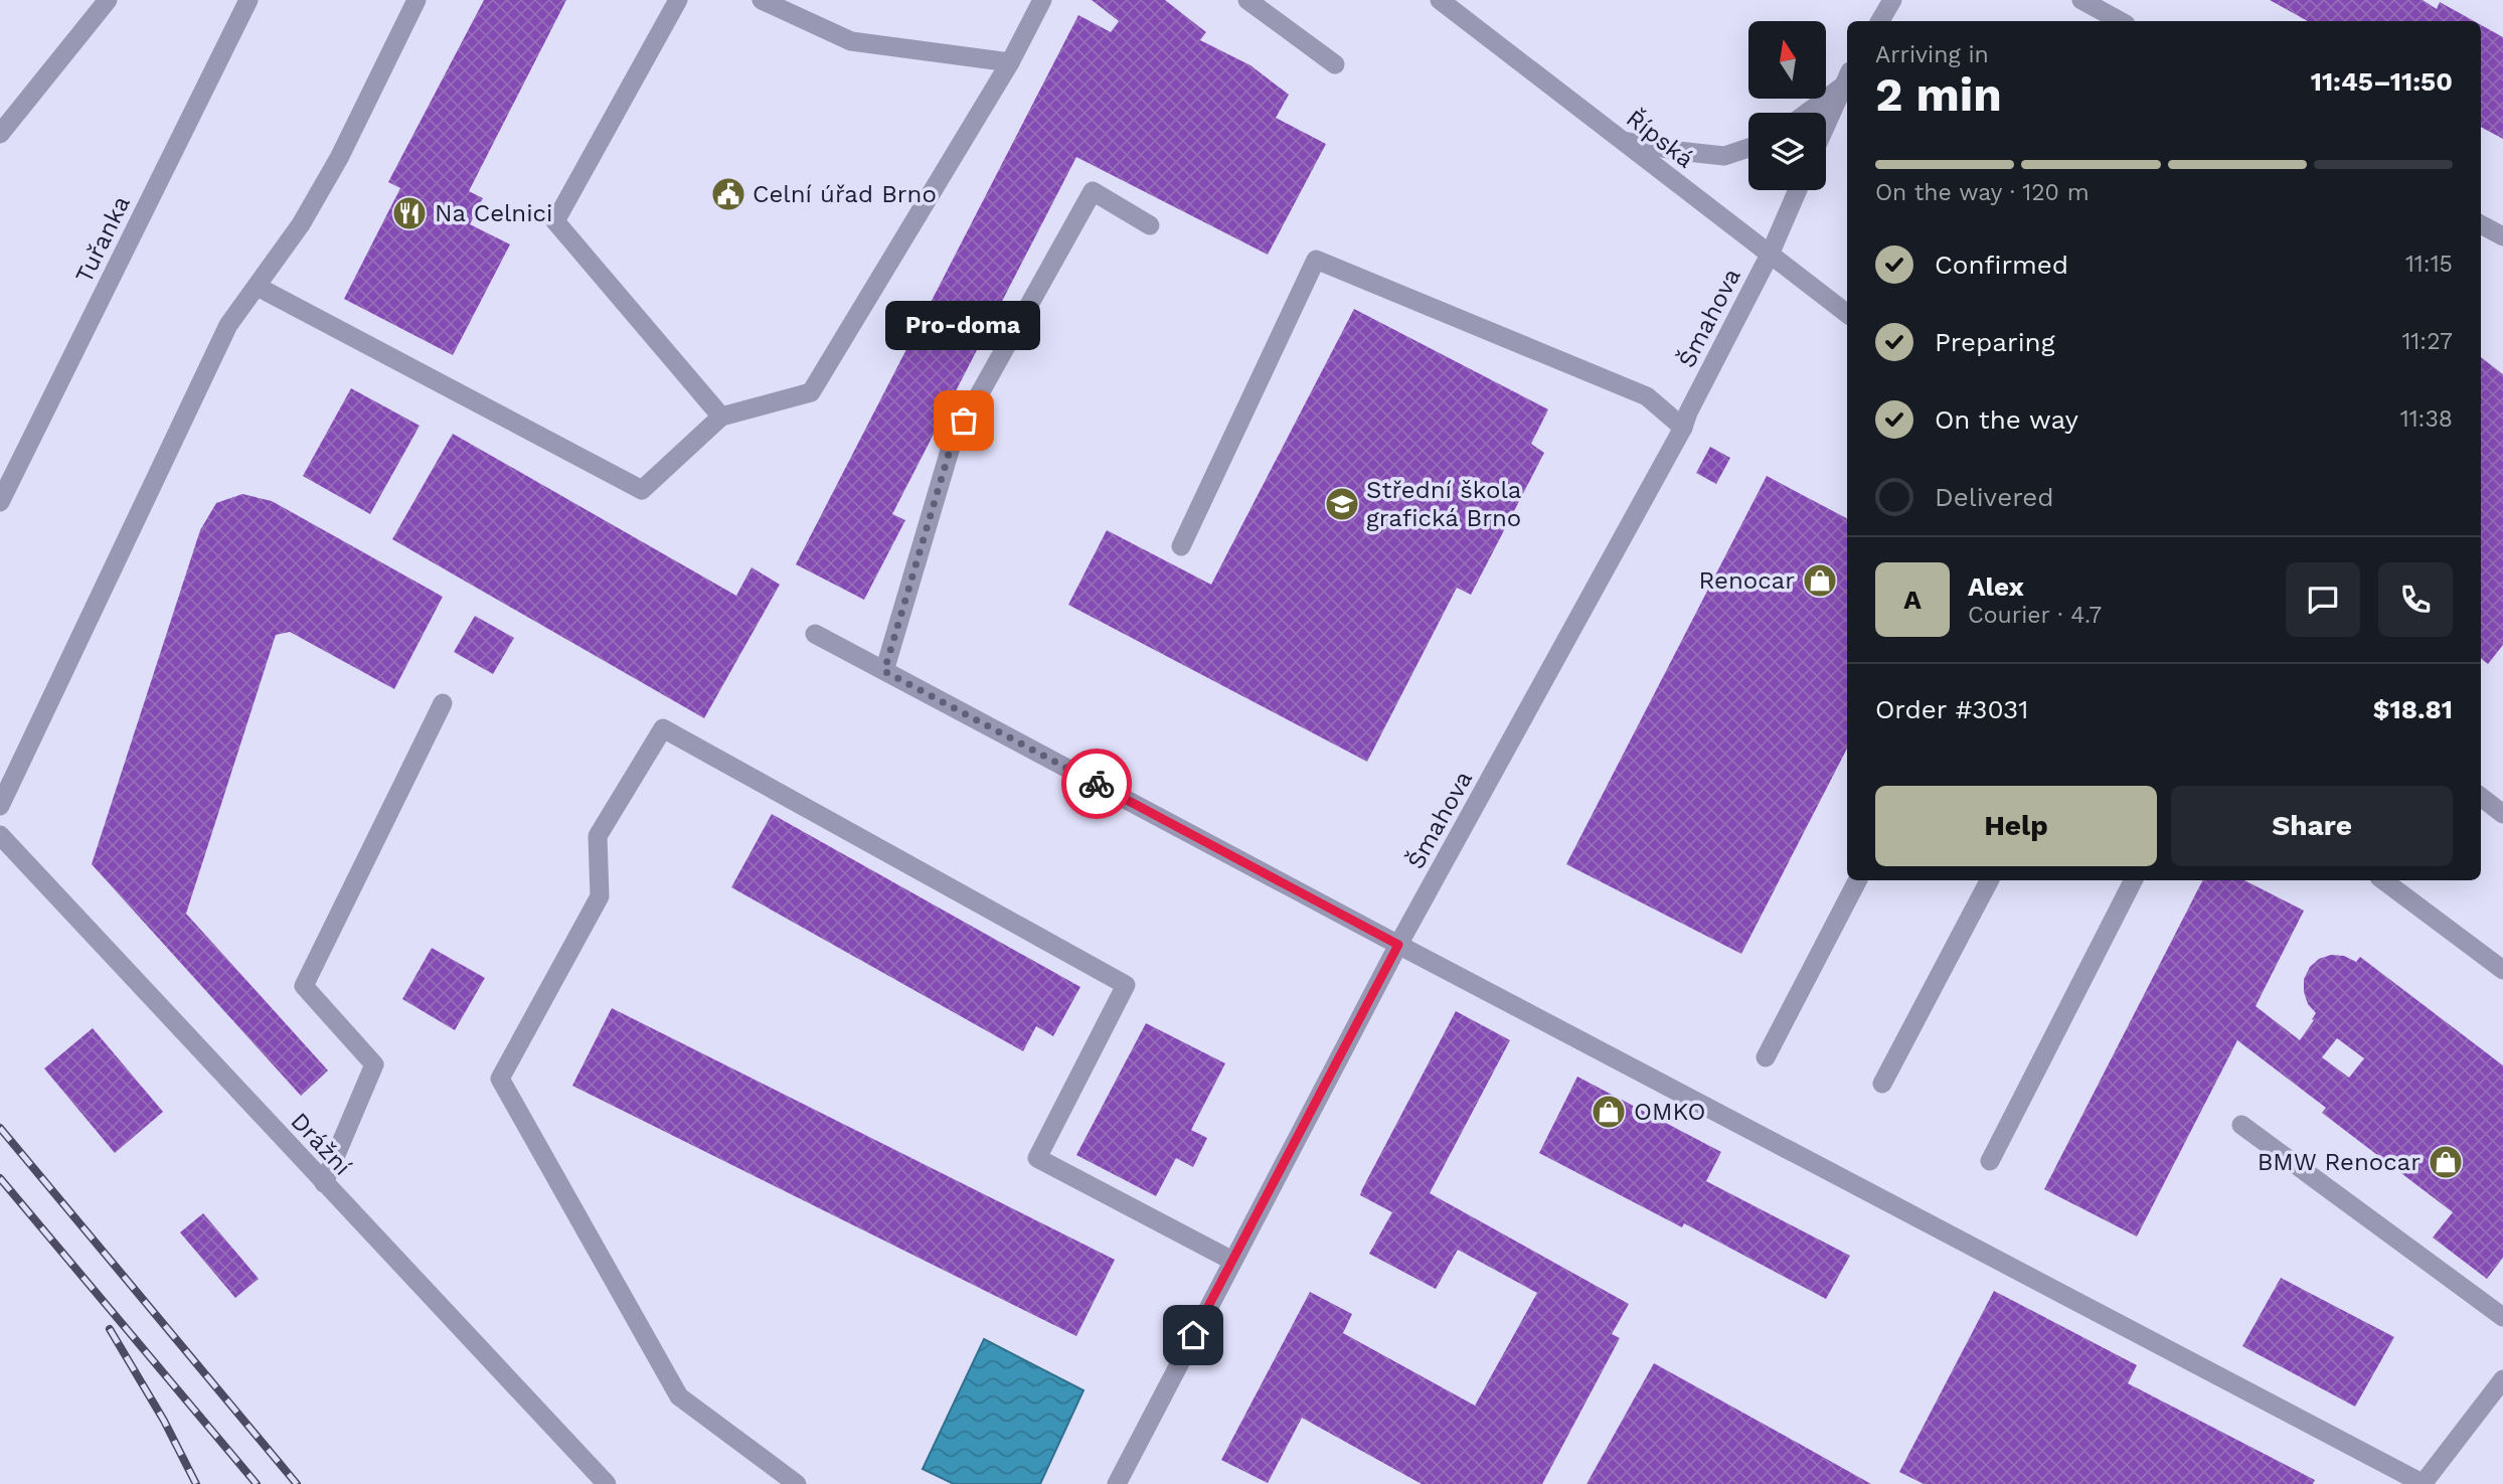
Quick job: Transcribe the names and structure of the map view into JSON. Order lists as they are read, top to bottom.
{
  "streets": {
    "street": [
      "Řípská",
      "Tuřanka",
      "Šmahova",
      "Drážní"
    ]
  },
  "crossings": [
    ["Řípská", "Šmahova"]
  ],
  "places": {
    "public building": ["Celní úřad Brno"],
    "restaurant": ["Na Celnici"],
    "other": ["Pro-doma"],
    "school or university": ["Střední škola grafická Brno"],
    "shop": ["Renocar", "OMKO", "BMW Renocar"]
  },
  "north": "top",
  "page": {
    "heading": ["2 min", "Arriving in", "11:45–11:50"],
    "panel": [
      "Alex",
      "Courier · 4.7",
      "Order #3031",
      "$18.81"
    ],
    "bar": "On the way · 120 m",
    "list": [
      ["Confirmed", "11:15"],
      ["Preparing", "11:27"],
      ["On the way", "11:38"],
      "Delivered"
    ],
    "bubble": "Pro-doma",
    "round": "A",
    "buttons": ["Help", "Share"]
  }
}
